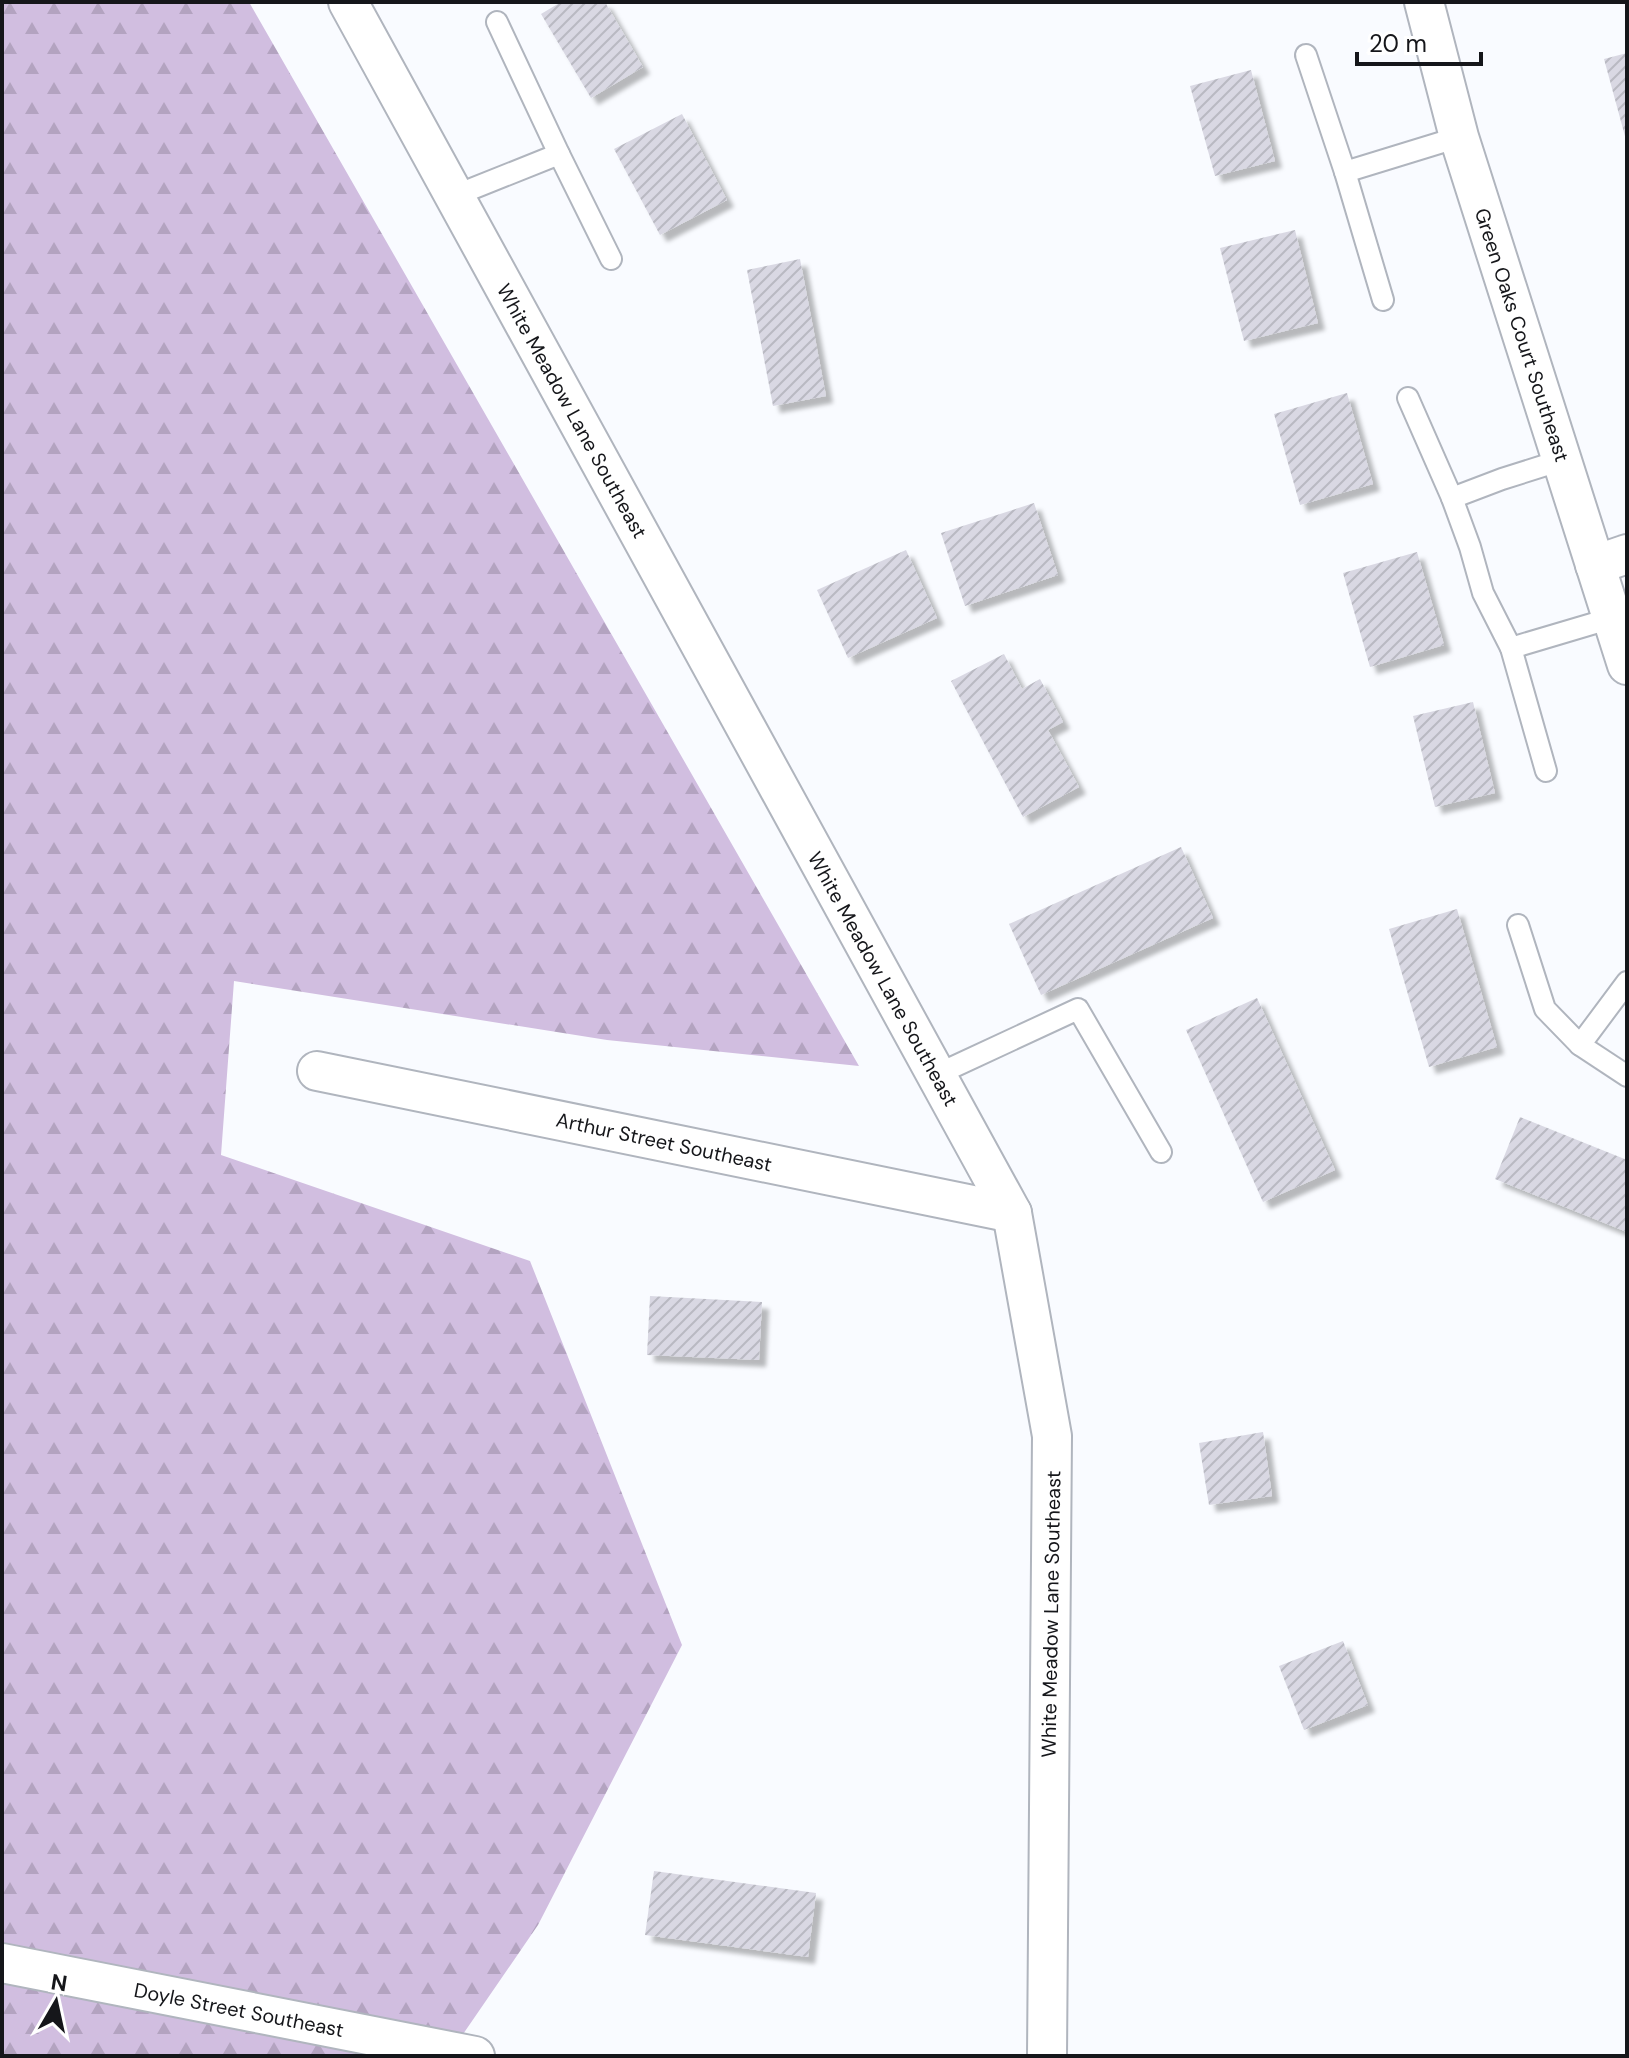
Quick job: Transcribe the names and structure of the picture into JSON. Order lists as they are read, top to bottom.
{
  "streets": {
    "street": [
      "Green Oaks Court Southeast",
      "White Meadow Lane Southeast",
      "Arthur Street Southeast",
      "Doyle Street Southeast"
    ]
  },
  "crossings": [
    ["White Meadow Lane Southeast", "Arthur Street Southeast"]
  ],
  "scale_bar": "20 m",
  "north": "top"
}
